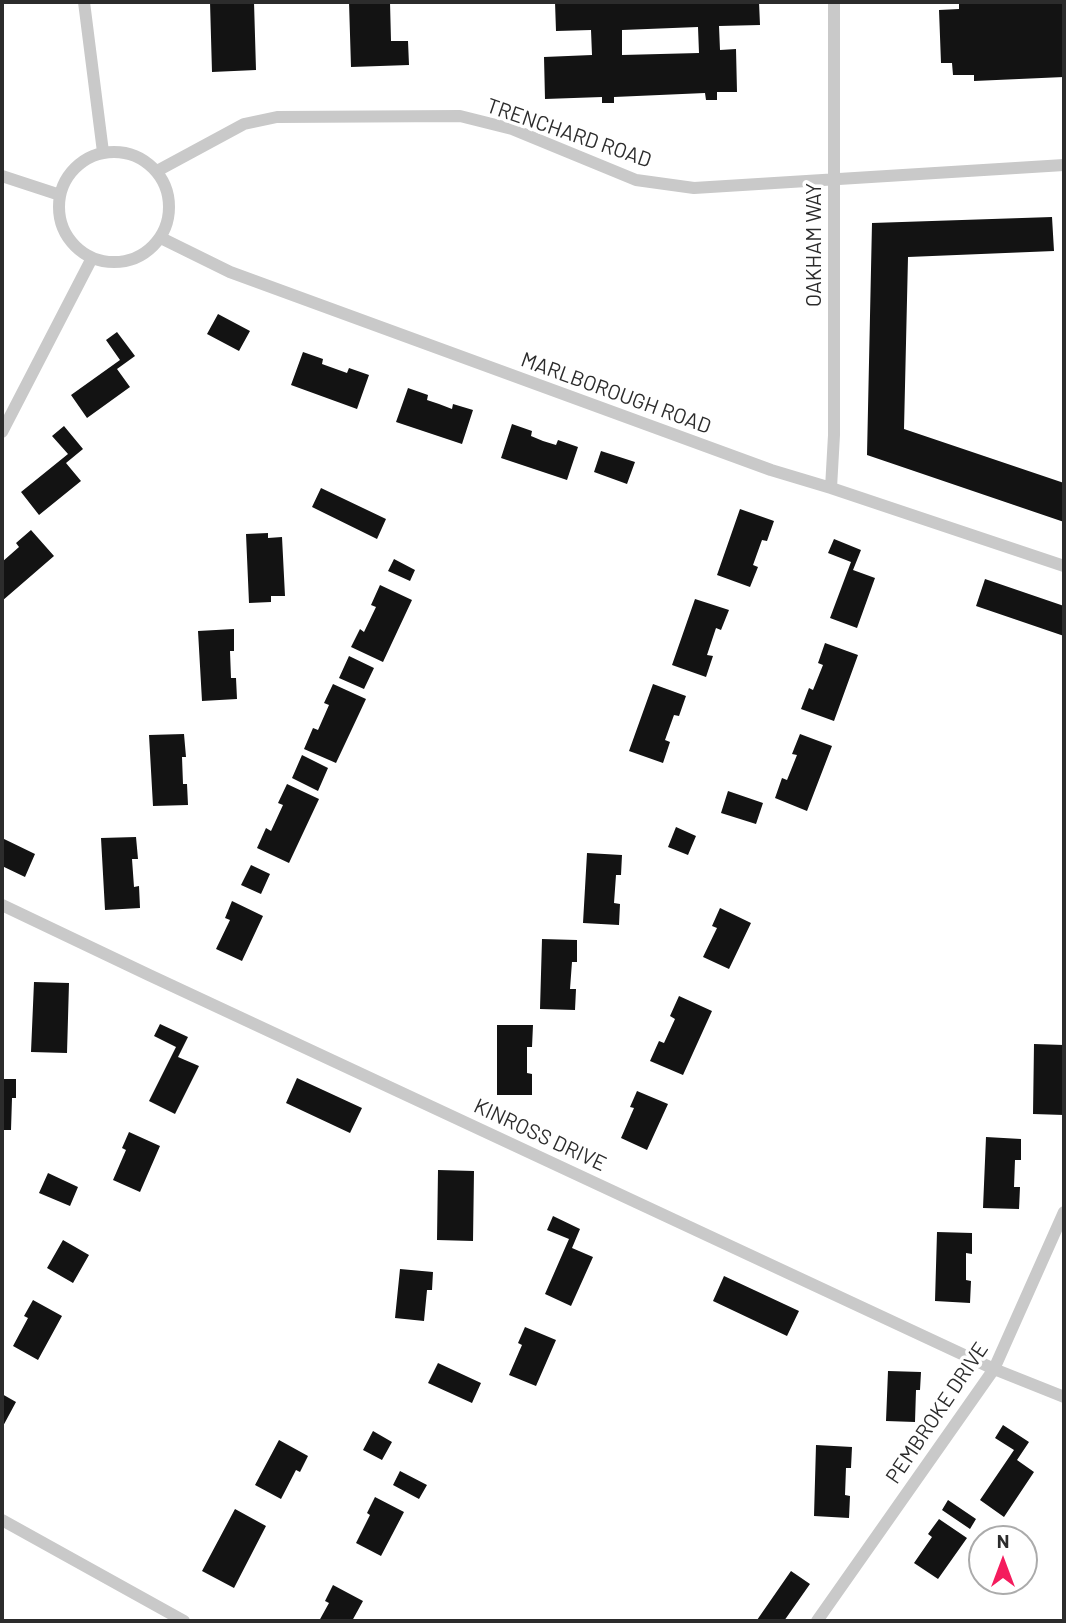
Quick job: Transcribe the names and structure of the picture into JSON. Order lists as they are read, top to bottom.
{
  "streets": {
    "lane": [
      "TRENCHARD ROAD",
      "OAKHAM WAY",
      "MARLBOROUGH ROAD",
      "KINROSS DRIVE",
      "PEMBROKE DRIVE"
    ]
  },
  "crossings": [
    ["TRENCHARD ROAD", "OAKHAM WAY"],
    ["TRENCHARD ROAD", "MARLBOROUGH ROAD"],
    ["OAKHAM WAY", "MARLBOROUGH ROAD"],
    ["KINROSS DRIVE", "PEMBROKE DRIVE"]
  ],
  "north": "top"
}
